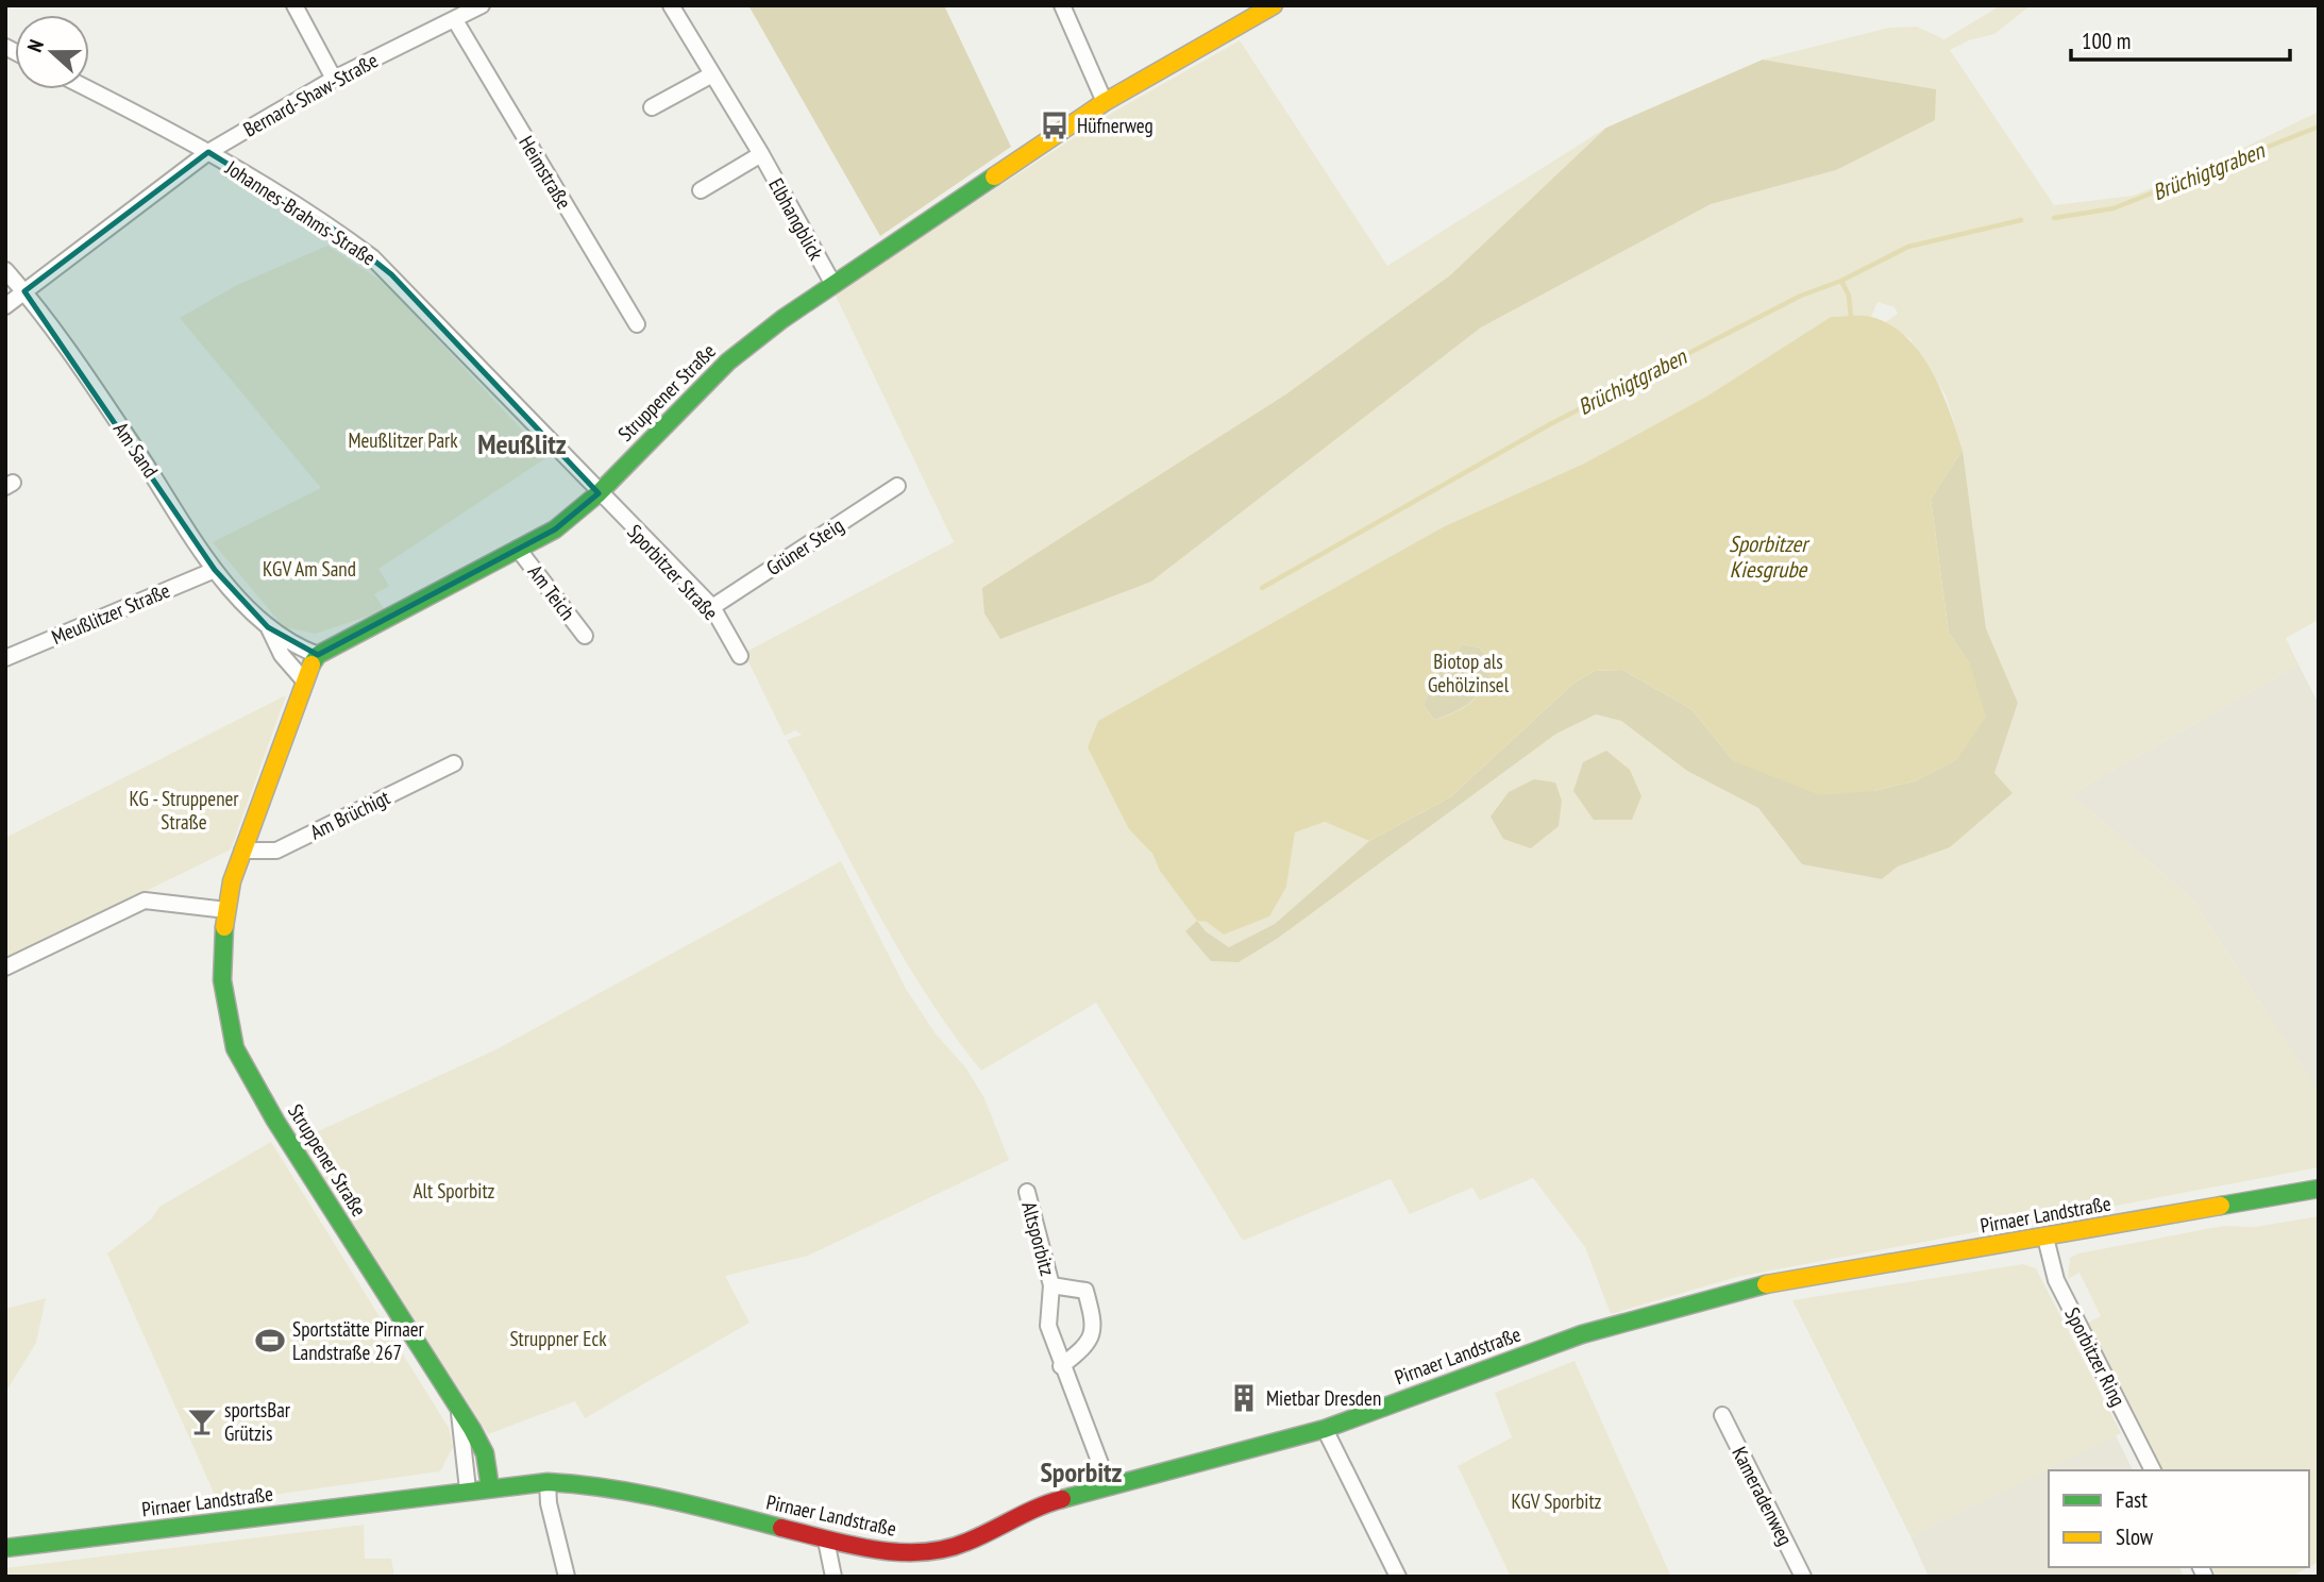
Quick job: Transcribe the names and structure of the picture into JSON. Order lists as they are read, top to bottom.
{
  "streets": {
    "street": [
      "Bernard-Shaw-Straße",
      "Heimstraße",
      "Johannes-Brahms-Straße",
      "Elbhangblick",
      "Struppener Straße",
      "Am Sand",
      "Grüner Steig",
      "Sporbitzer Straße",
      "Am Teich",
      "Meußlitzer Straße",
      "Am Brüchigt",
      "Pirnaer Landstraße",
      "Altsporbitz",
      "Sporbitzer Ring",
      "Kameradenweg"
    ]
  },
  "crossings": [
    ["Bernard-Shaw-Straße", "Heimstraße"],
    ["Bernard-Shaw-Straße", "Johannes-Brahms-Straße"],
    ["Bernard-Shaw-Straße", "Am Sand"],
    ["Johannes-Brahms-Straße", "Struppener Straße"],
    ["Johannes-Brahms-Straße", "Sporbitzer Straße"],
    ["Elbhangblick", "Struppener Straße"],
    ["Struppener Straße", "Am Sand"],
    ["Struppener Straße", "Sporbitzer Straße"],
    ["Struppener Straße", "Am Teich"],
    ["Struppener Straße", "Am Brüchigt"],
    ["Struppener Straße", "Pirnaer Landstraße"],
    ["Am Sand", "Meußlitzer Straße"],
    ["Grüner Steig", "Sporbitzer Straße"],
    ["Pirnaer Landstraße", "Altsporbitz"],
    ["Pirnaer Landstraße", "Sporbitzer Ring"]
  ],
  "districts": ["Meußlitz", "Sporbitz"],
  "water": ["Brüchigtgraben", "Sporbitzer Kiesgrube"],
  "parks": [
    "Meußlitzer Park",
    "KGV Am Sand",
    "Biotop als Gehölzinsel",
    "KG - Struppener Straße",
    "Alt Sporbitz",
    "Struppner Eck",
    "KGV Sporbitz"
  ],
  "places": {
    "bus stop": ["Hüfnerweg"],
    "sports": ["Sportstätte Pirnaer Landstraße 267"],
    "building": ["Mietbar Dresden"],
    "bar": ["sportsBar Grützis"]
  },
  "legend": ["Fast", "Slow"],
  "scale_bar": "100 m",
  "north": "left"
}
